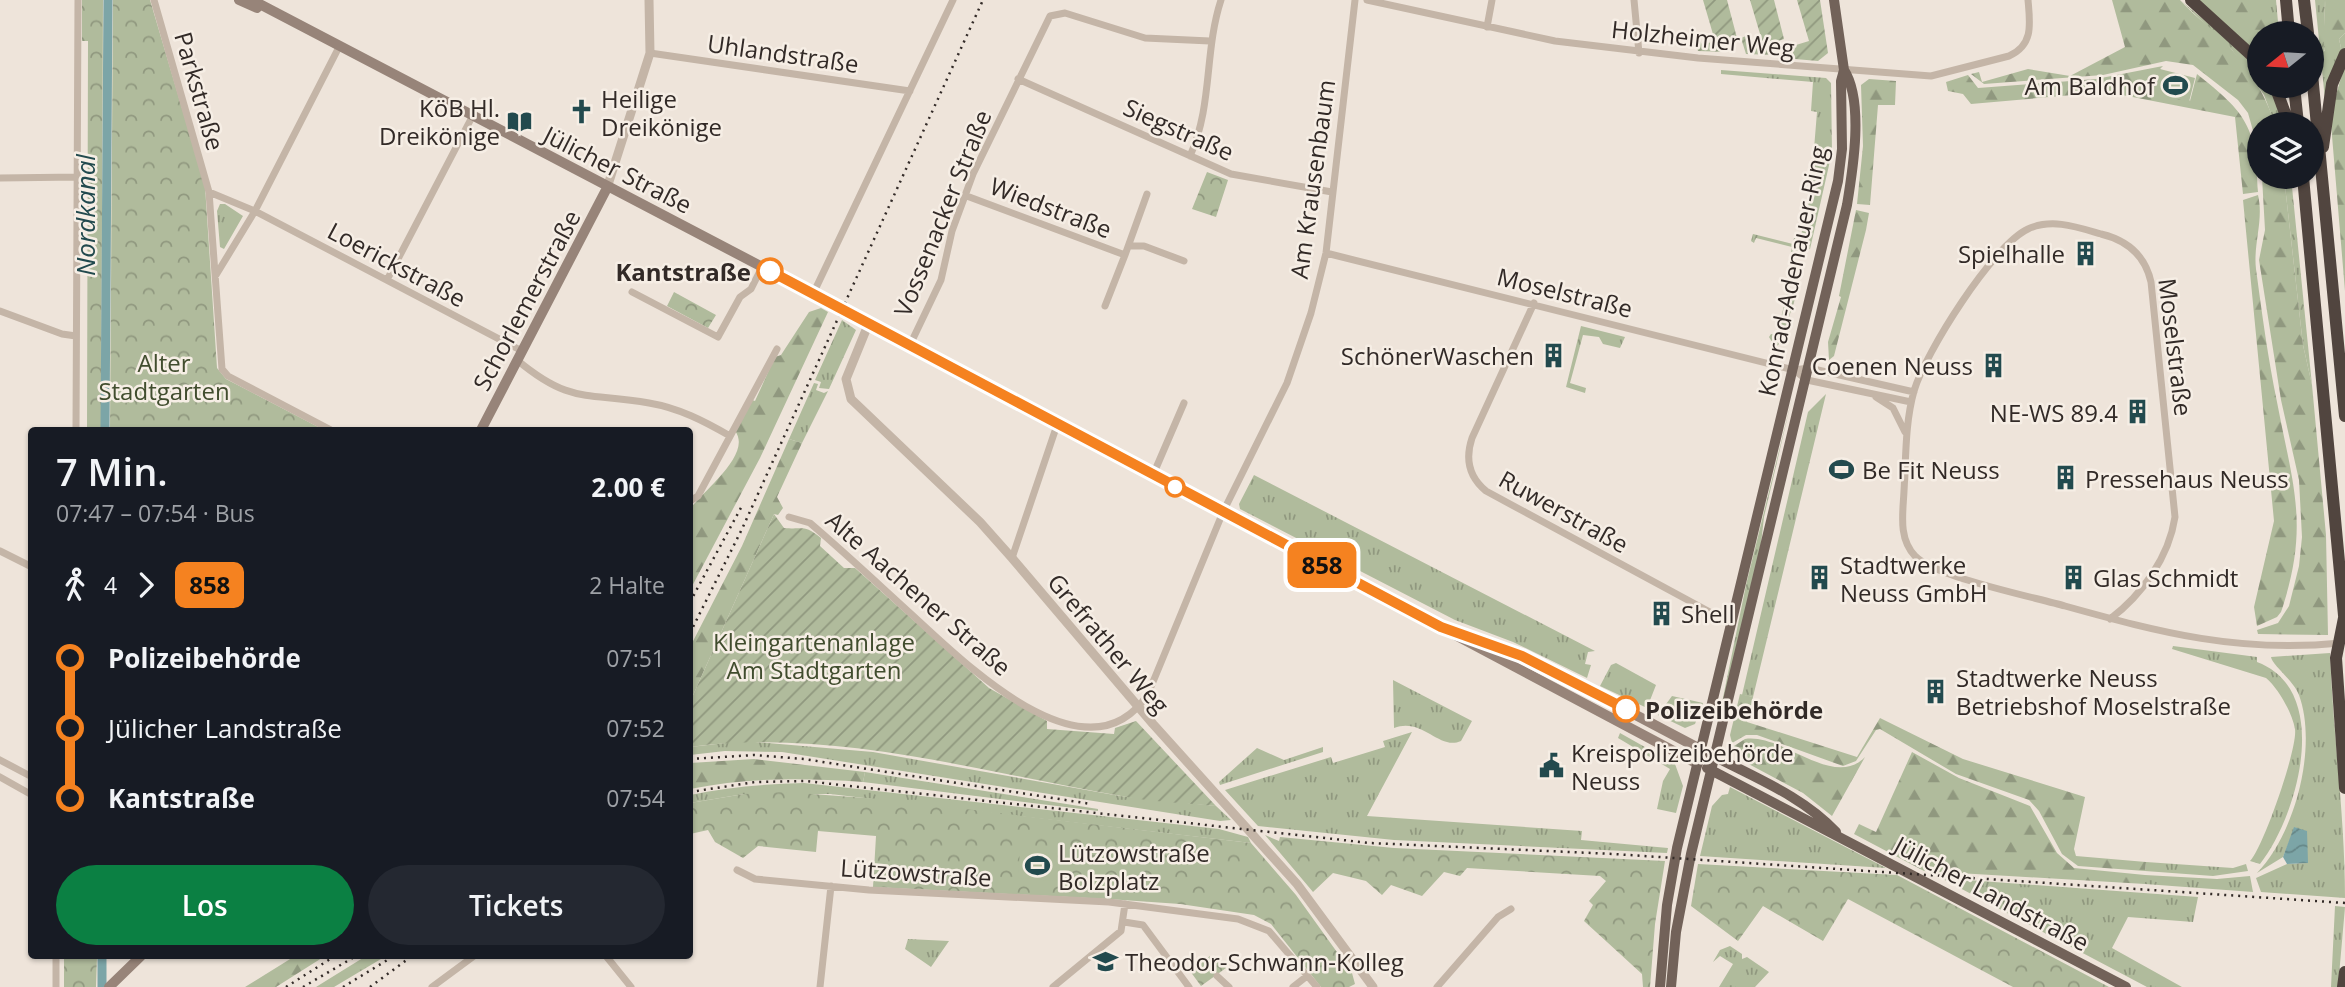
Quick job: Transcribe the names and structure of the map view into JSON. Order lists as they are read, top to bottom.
{
  "streets": {
    "main road": [
      "Jülicher Straße",
      "Konrad-Adenauer-Ring",
      "Schorlemerstraße",
      "Jülicher Landstraße"
    ],
    "street": [
      "Holzheimer Weg",
      "Uhlandstraße",
      "Parkstraße",
      "Siegstraße",
      "Am Krausenbaum",
      "Wiedstraße",
      "Vossenacker Straße",
      "Loerickstraße",
      "Moselstraße",
      "Ruwerstraße",
      "Alte Aachener Straße",
      "Grefrather Weg",
      "Lützowstraße"
    ]
  },
  "crossings": [
    ["Holzheimer Weg", "Konrad-Adenauer-Ring"],
    ["Parkstraße", "Loerickstraße"],
    ["Siegstraße", "Am Krausenbaum"],
    ["Siegstraße", "Vossenacker Straße"],
    ["Jülicher Straße", "Schorlemerstraße"],
    ["Jülicher Straße", "Jülicher Landstraße"],
    ["Am Krausenbaum", "Moselstraße"],
    ["Am Krausenbaum", "Alte Aachener Straße"],
    ["Am Krausenbaum", "Grefrather Weg"],
    ["Am Krausenbaum", "Jülicher Landstraße"],
    ["Wiedstraße", "Vossenacker Straße"],
    ["Vossenacker Straße", "Jülicher Landstraße"],
    ["Loerickstraße", "Schorlemerstraße"],
    ["Konrad-Adenauer-Ring", "Moselstraße"],
    ["Konrad-Adenauer-Ring", "Ruwerstraße"],
    ["Konrad-Adenauer-Ring", "Jülicher Landstraße"],
    ["Moselstraße", "Ruwerstraße"],
    ["Alte Aachener Straße", "Grefrather Weg"],
    ["Grefrather Weg", "Jülicher Landstraße"]
  ],
  "water": ["Nordkanal"],
  "parks": ["Alter Stadtgarten", "Kleingartenanlage Am Stadtgarten"],
  "places": {
    "sports": ["Am Baldhof", "Be Fit Neuss", "Lützowstraße Bolzplatz"],
    "church": ["Heilige Dreikönige"],
    "library": ["KöB Hl. Dreikönige"],
    "building": [
      "Spielhalle",
      "SchönerWaschen",
      "Coenen Neuss",
      "NE-WS 89.4",
      "Pressehaus Neuss",
      "Glas Schmidt",
      "Stadtwerke Neuss GmbH",
      "Shell",
      "Stadtwerke Neuss Betriebshof Moselstraße"
    ],
    "other": ["Kantstraße", "Polizeibehörde"],
    "public building": ["Kreispolizeibehörde Neuss"],
    "school or university": ["Theodor-Schwann-Kolleg"]
  },
  "lines": ["bus line 858"],
  "north": "left",
  "page": {
    "on_map": "858",
    "heading": ["7 Min.", "07:47 – 07:54 · Bus", "2.00 €"],
    "legs": ["4", "858", "2 Halte"],
    "list": [
      {
        "name": "Polizeibehörde",
        "value": "07:51"
      },
      {
        "name": "Jülicher Landstraße",
        "value": "07:52"
      },
      {
        "name": "Kantstraße",
        "value": "07:54"
      }
    ],
    "buttons": ["Los", "Tickets"]
  }
}
